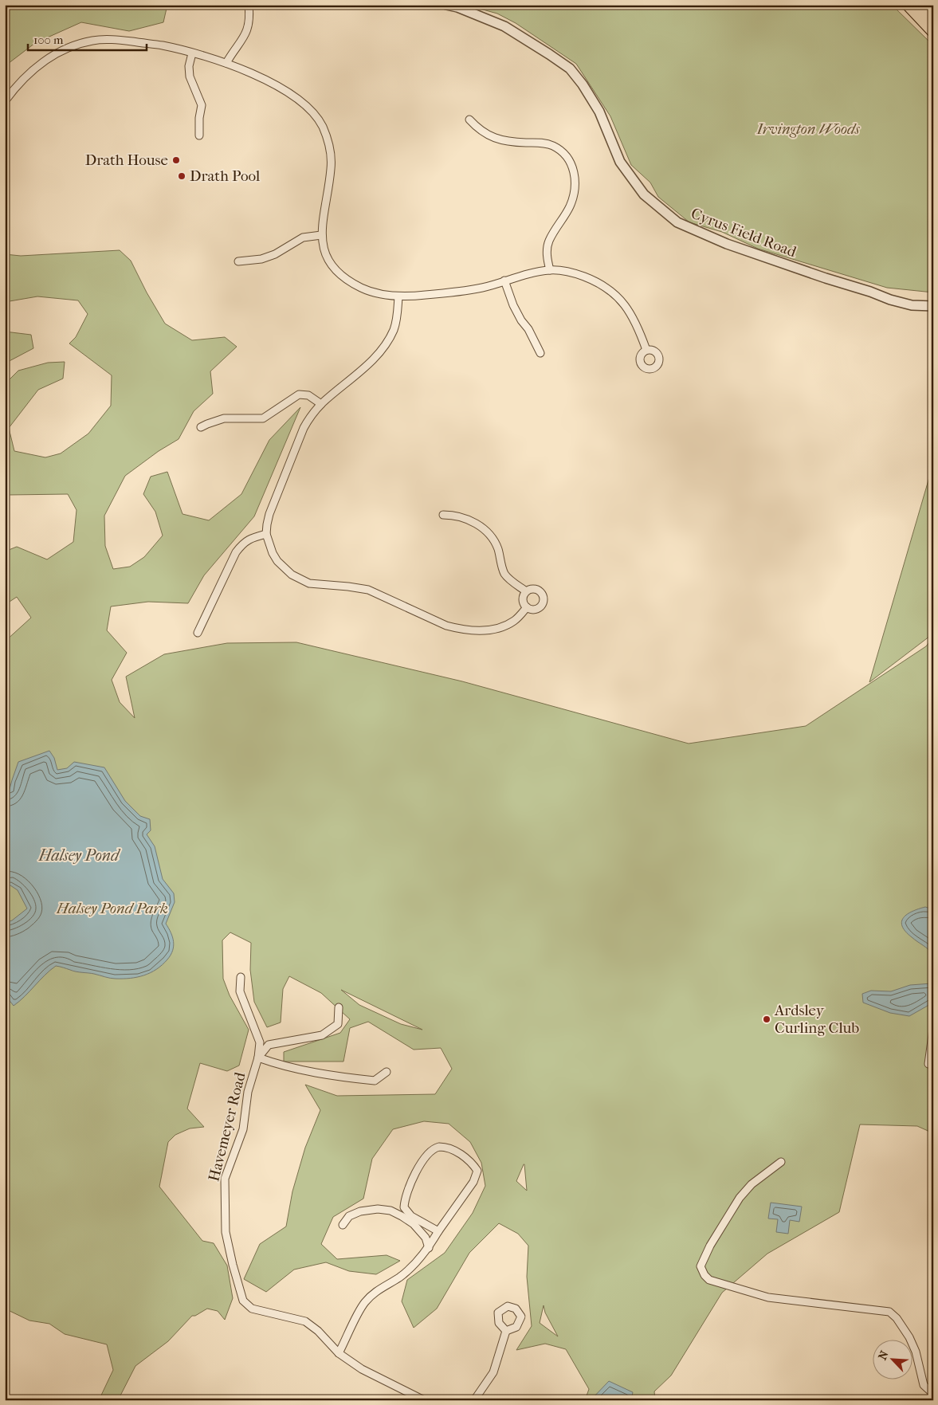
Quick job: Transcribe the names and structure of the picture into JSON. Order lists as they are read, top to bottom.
{
  "streets": {
    "street": ["Cyrus Field Road", "Havemeyer Road"]
  },
  "water": ["Halsey Pond"],
  "parks": ["Irvington Woods", "Halsey Pond Park"],
  "places": ["Drath House", "Drath Pool", "Ardsley Curling Club"],
  "scale_bar": "100 m",
  "north": "top left"
}
